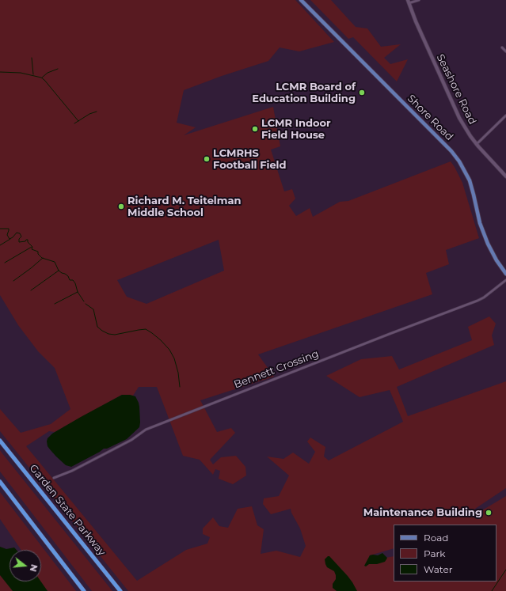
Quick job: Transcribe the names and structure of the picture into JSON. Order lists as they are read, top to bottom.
{
  "streets": {
    "highway": ["Garden State Parkway"],
    "main road": ["Shore Road"],
    "street": ["Seashore Road", "Bennett Crossing"]
  },
  "places": [
    "LCMR Board of Education Building",
    "LCMR Indoor Field House",
    "LCMRHS Football Field",
    "Richard M. Teitelman Middle School",
    "Maintenance Building"
  ],
  "legend": ["Road", "Park", "Water"],
  "north": "right"
}
